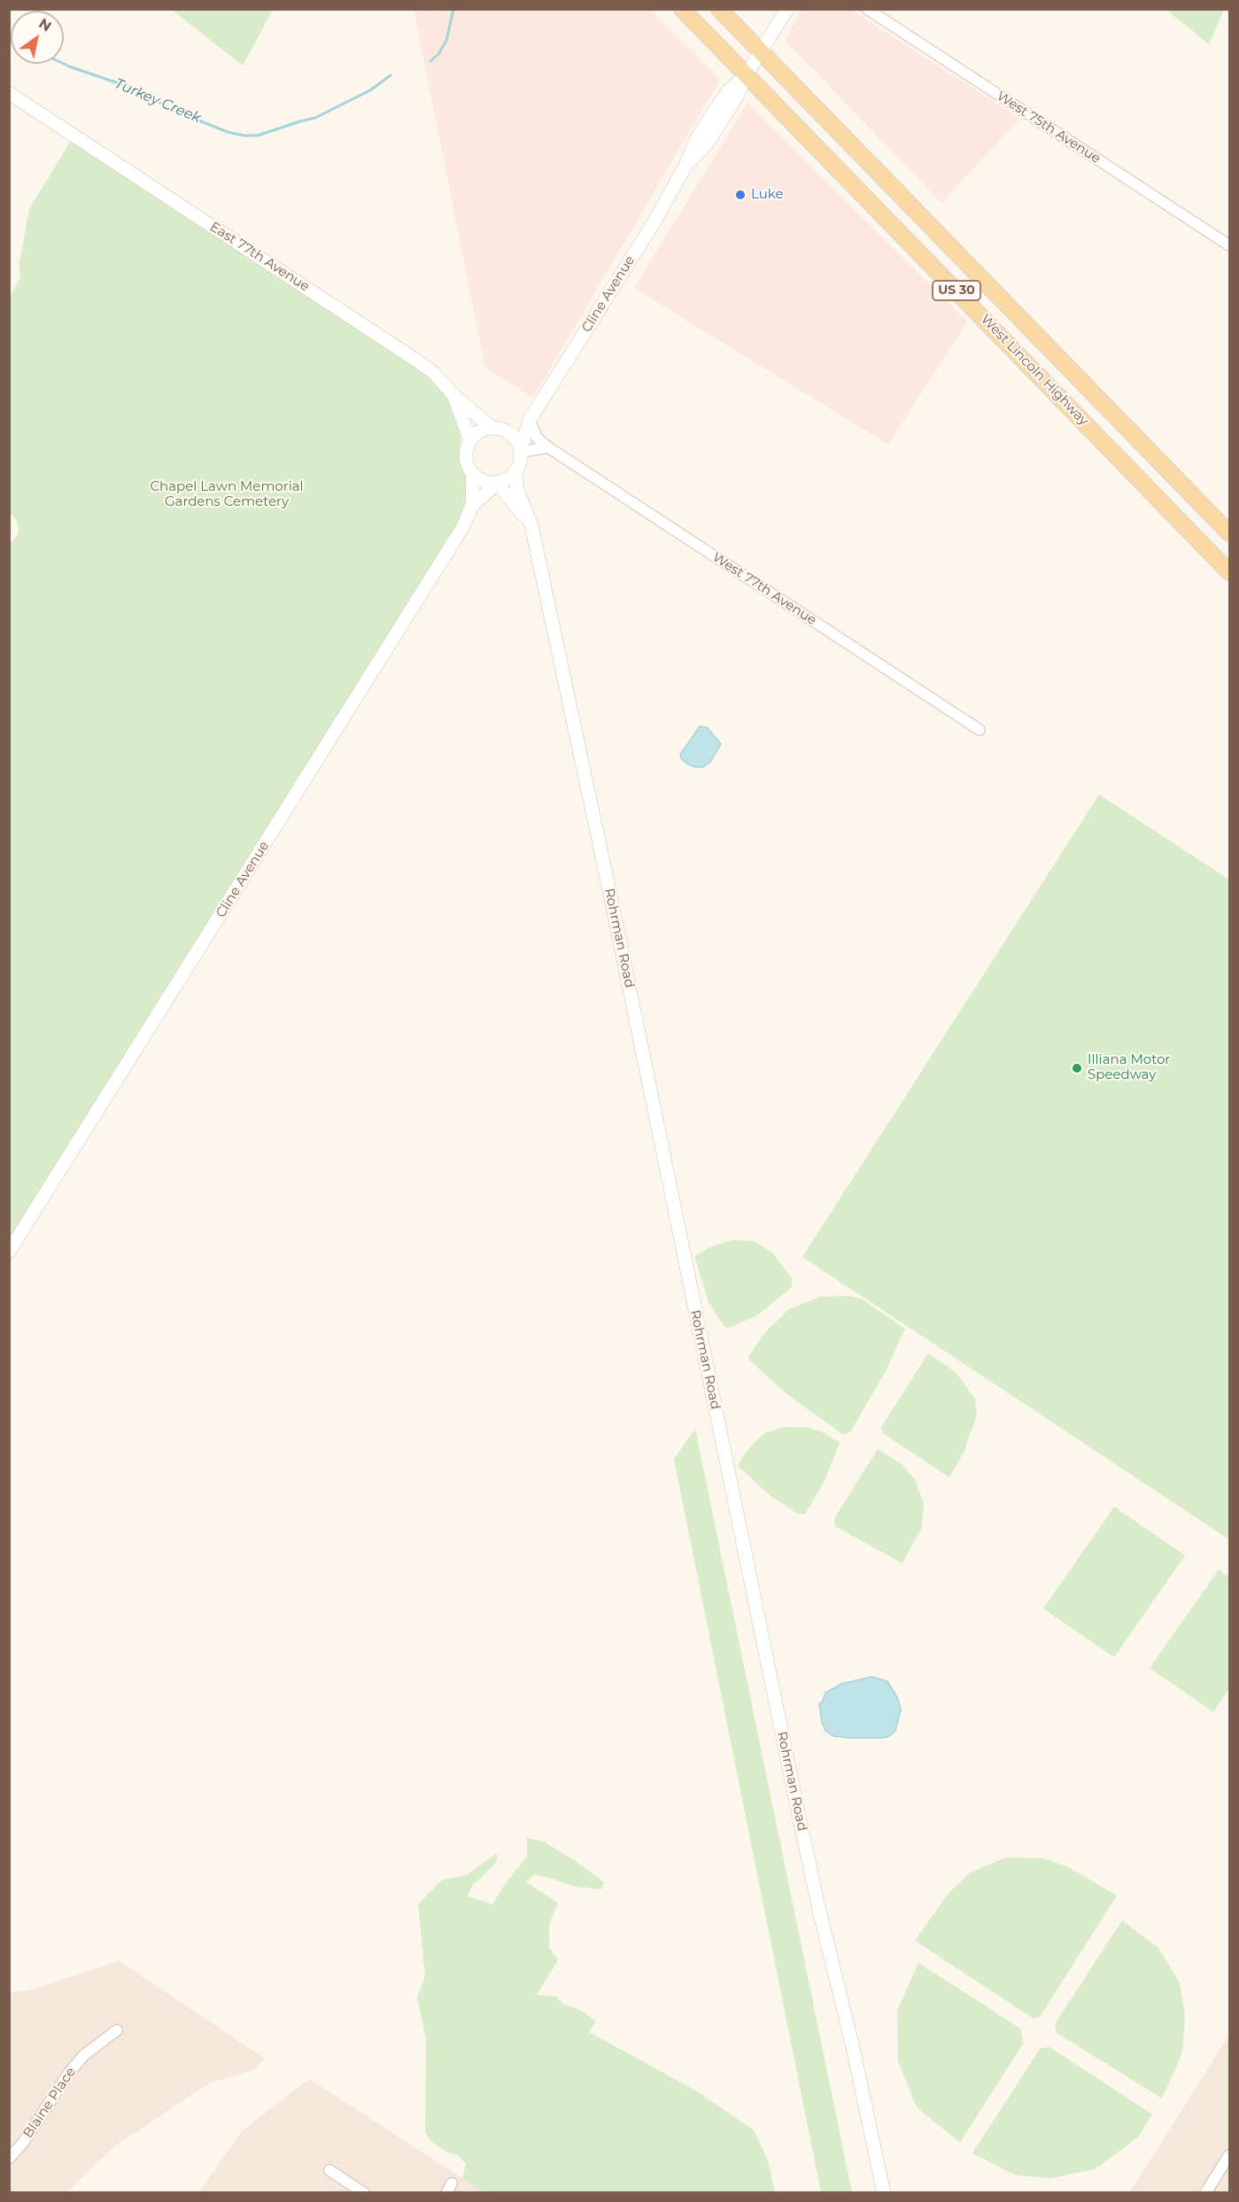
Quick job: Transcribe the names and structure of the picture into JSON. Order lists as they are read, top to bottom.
{
  "streets": {
    "main road": ["US 30", "West Lincoln Highway"],
    "street": [
      "West 75th Avenue",
      "East 77th Avenue",
      "Cline Avenue",
      "West 77th Avenue",
      "Rohrman Road",
      "Blaine Place"
    ]
  },
  "crossings": [
    ["East 77th Avenue", "Cline Avenue"],
    ["East 77th Avenue", "Rohrman Road"],
    ["Cline Avenue", "West Lincoln Highway"],
    ["Cline Avenue", "West 77th Avenue"],
    ["Cline Avenue", "Rohrman Road"]
  ],
  "water": ["Turkey Creek"],
  "parks": ["Chapel Lawn Memorial Gardens Cemetery"],
  "places": ["Luke", "Illiana Motor Speedway"],
  "north": "top right"
}
